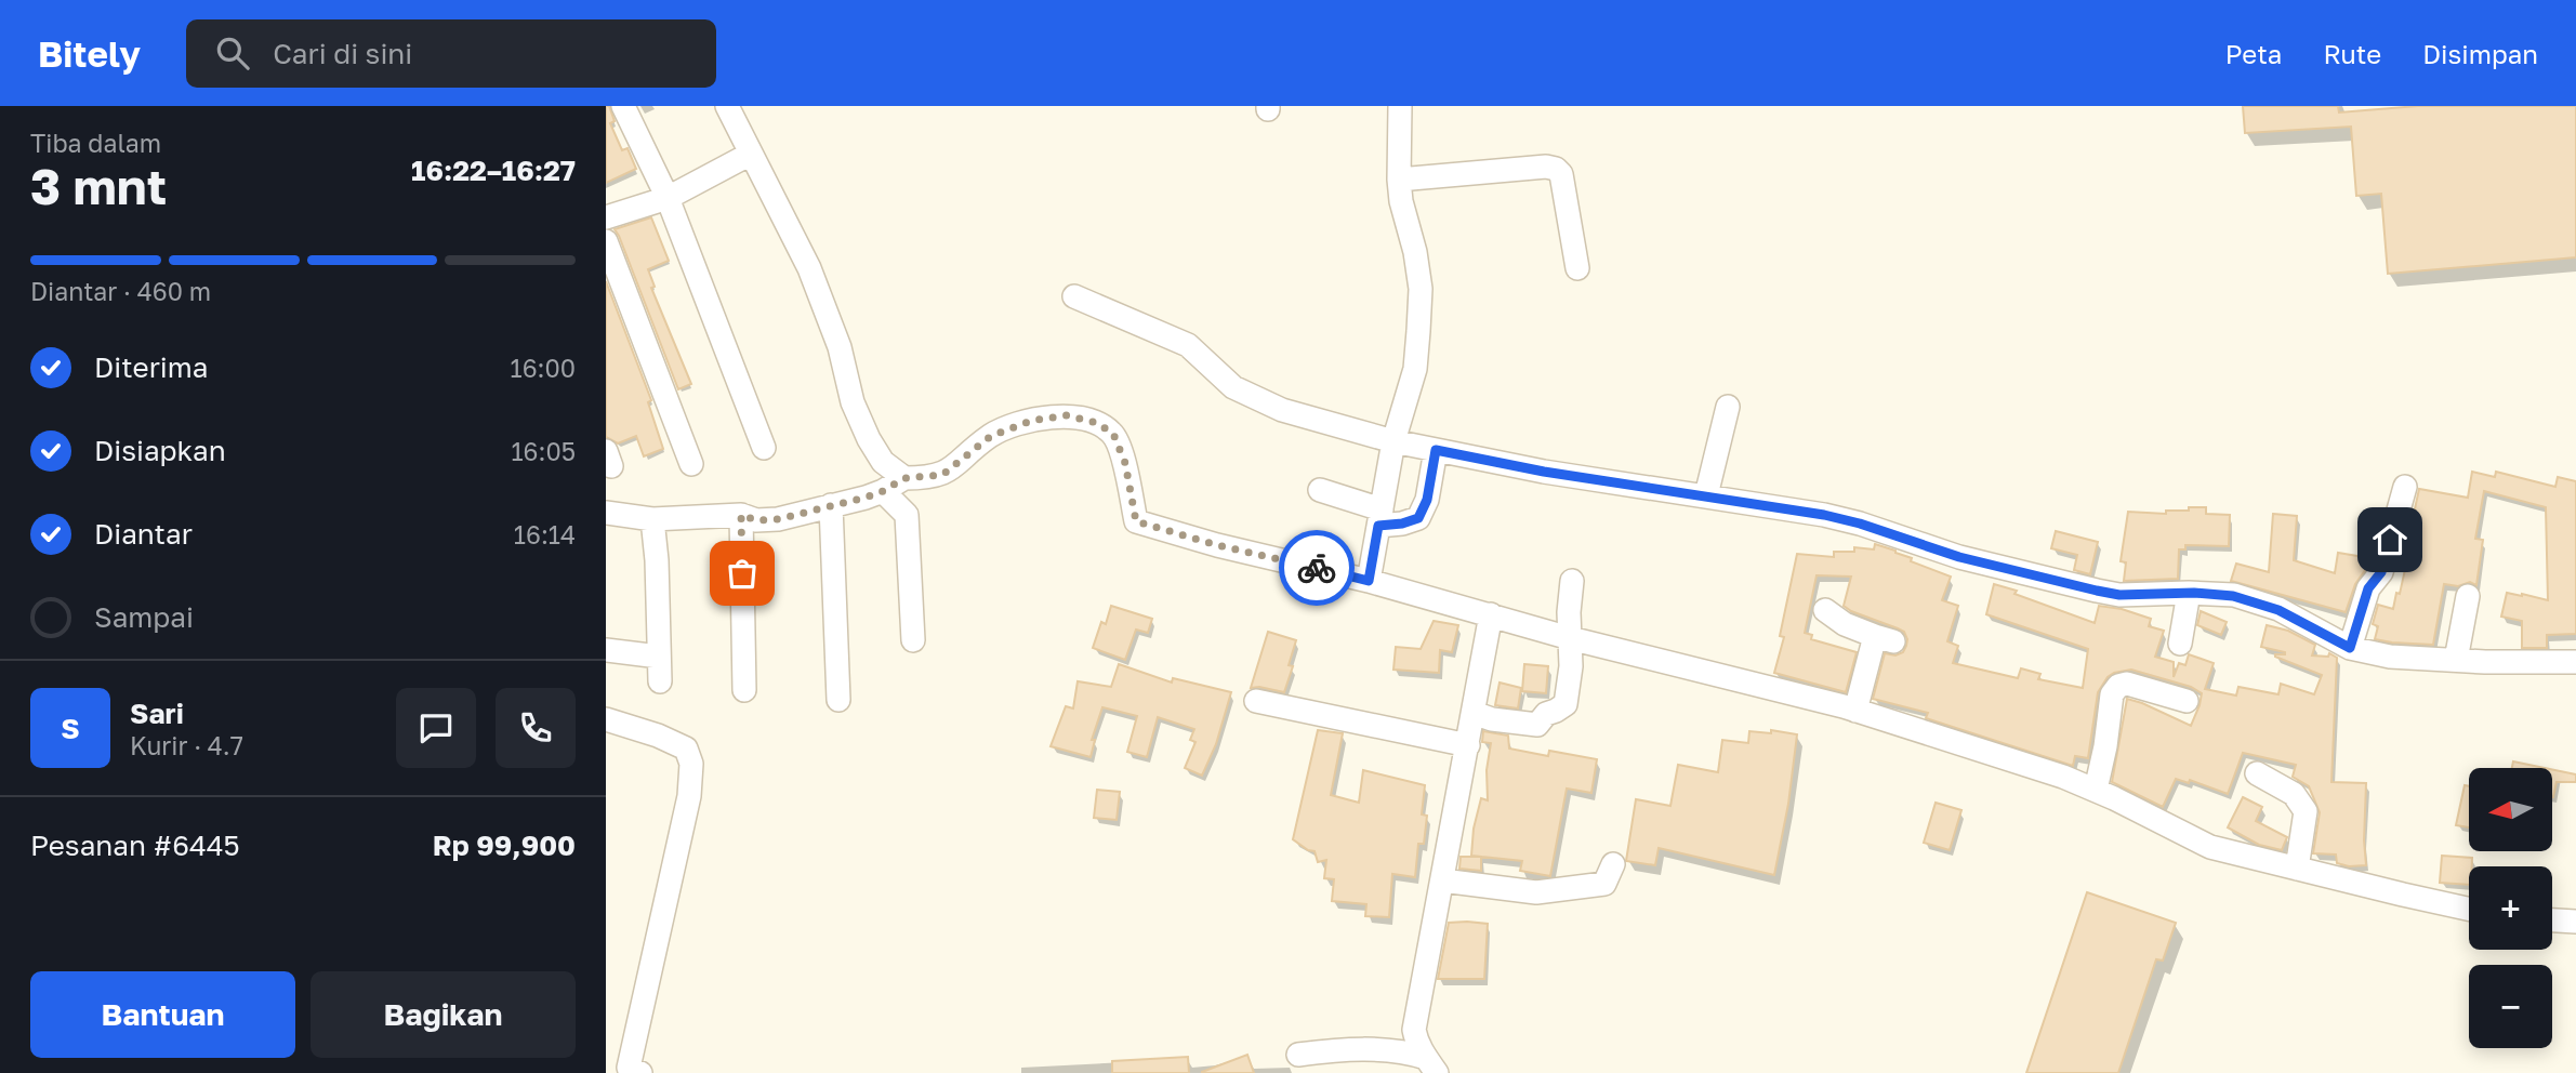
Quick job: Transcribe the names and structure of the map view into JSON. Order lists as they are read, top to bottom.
{
  "north": "left",
  "page": {
    "header": "Bitely",
    "search": "Cari di sini",
    "nav": ["Peta", "Rute", "Disimpan"],
    "heading": ["3 mnt", "Tiba dalam", "16:22–16:27"],
    "panel": [
      "Sari",
      "Kurir · 4.7",
      "Pesanan #6445",
      "Rp 99,900"
    ],
    "bar": "Diantar · 460 m",
    "list": [
      ["Diterima", "16:00"],
      ["Disiapkan", "16:05"],
      ["Diantar", "16:14"],
      "Sampai"
    ],
    "round": "S",
    "map_buttons": ["+", "−"],
    "buttons": ["Bantuan", "Bagikan"]
  }
}
